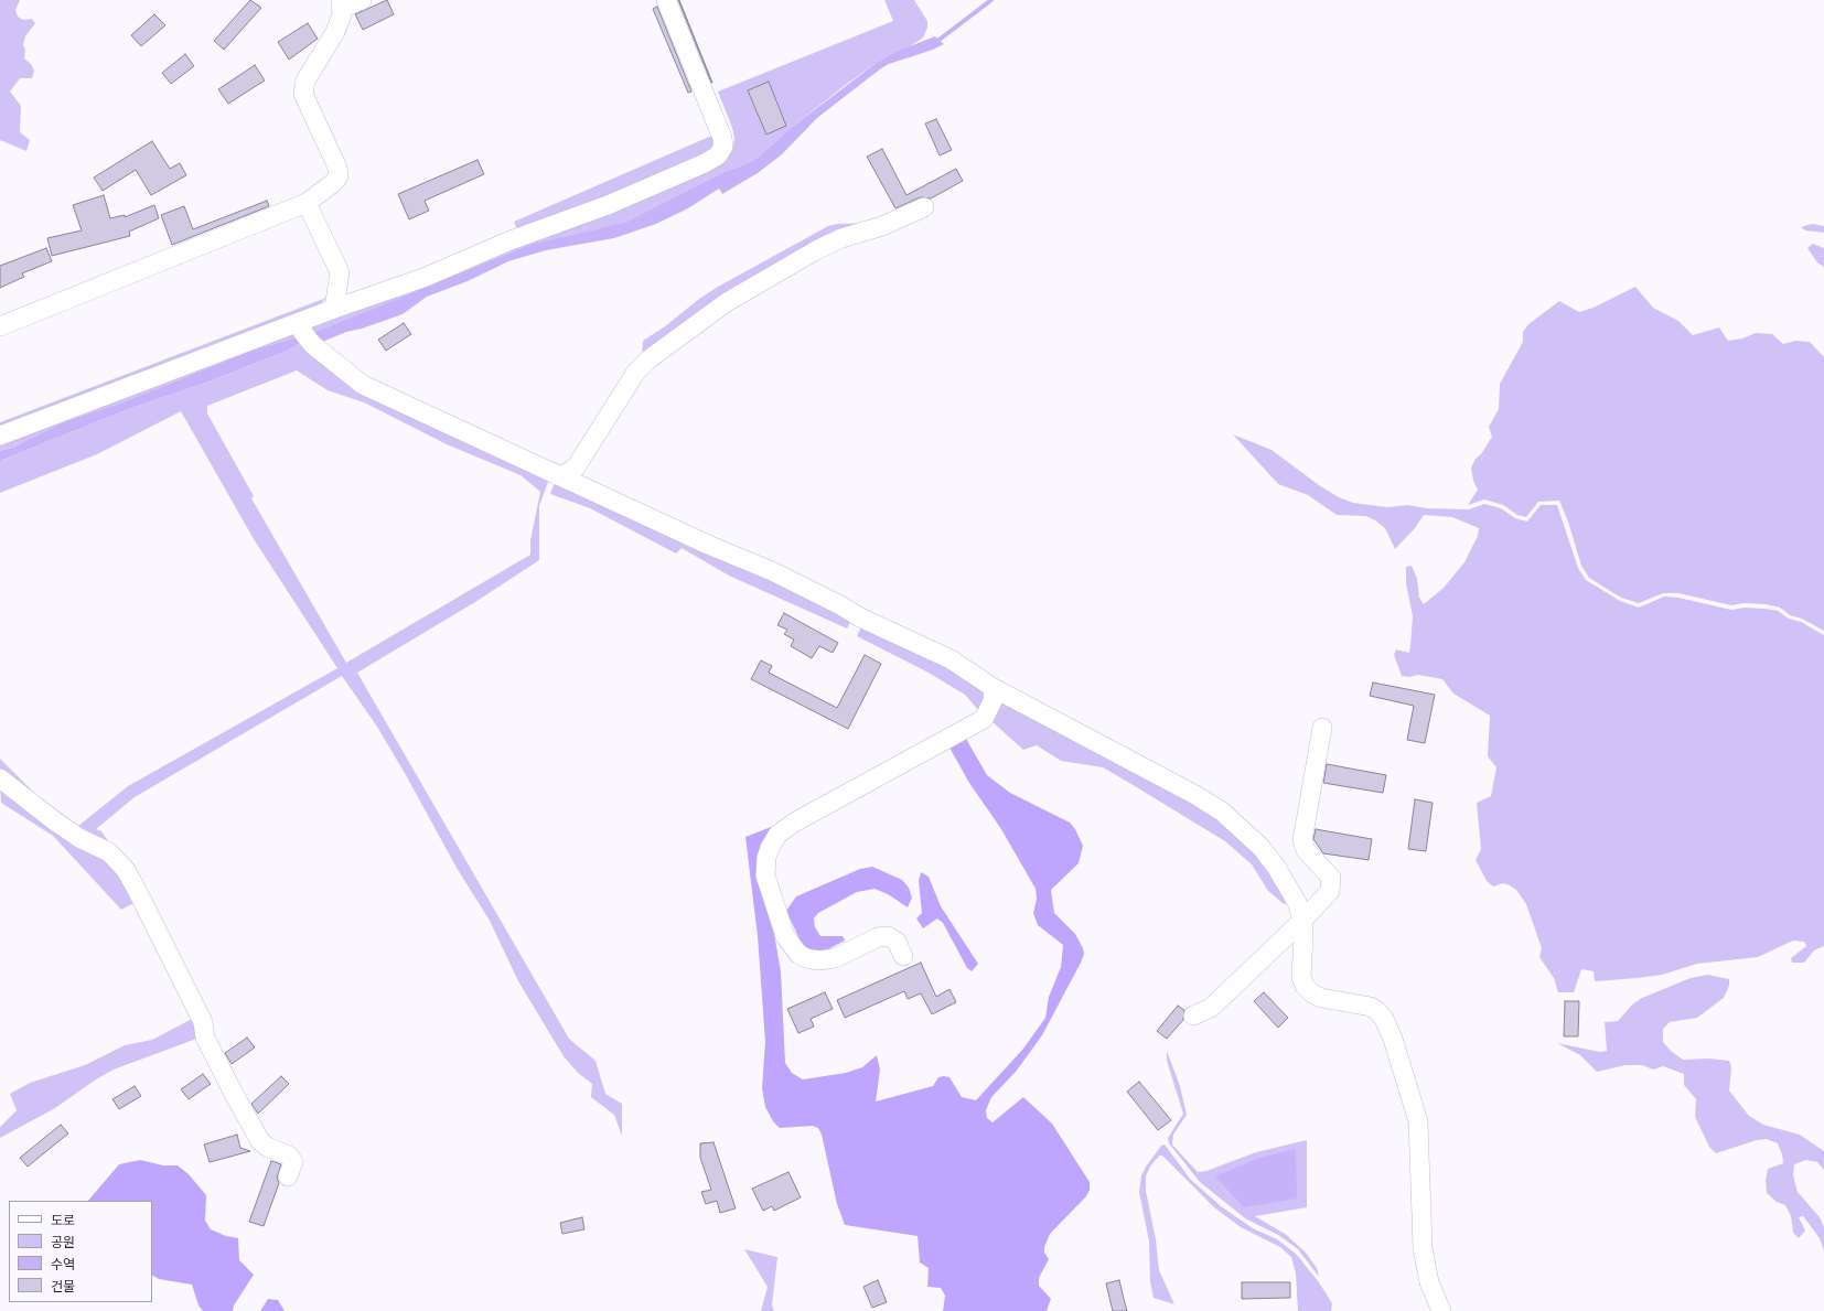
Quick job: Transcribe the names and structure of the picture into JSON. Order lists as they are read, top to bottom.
{
  "legend": [
    "도로",
    "공원",
    "수역",
    "건물"
  ]
}
